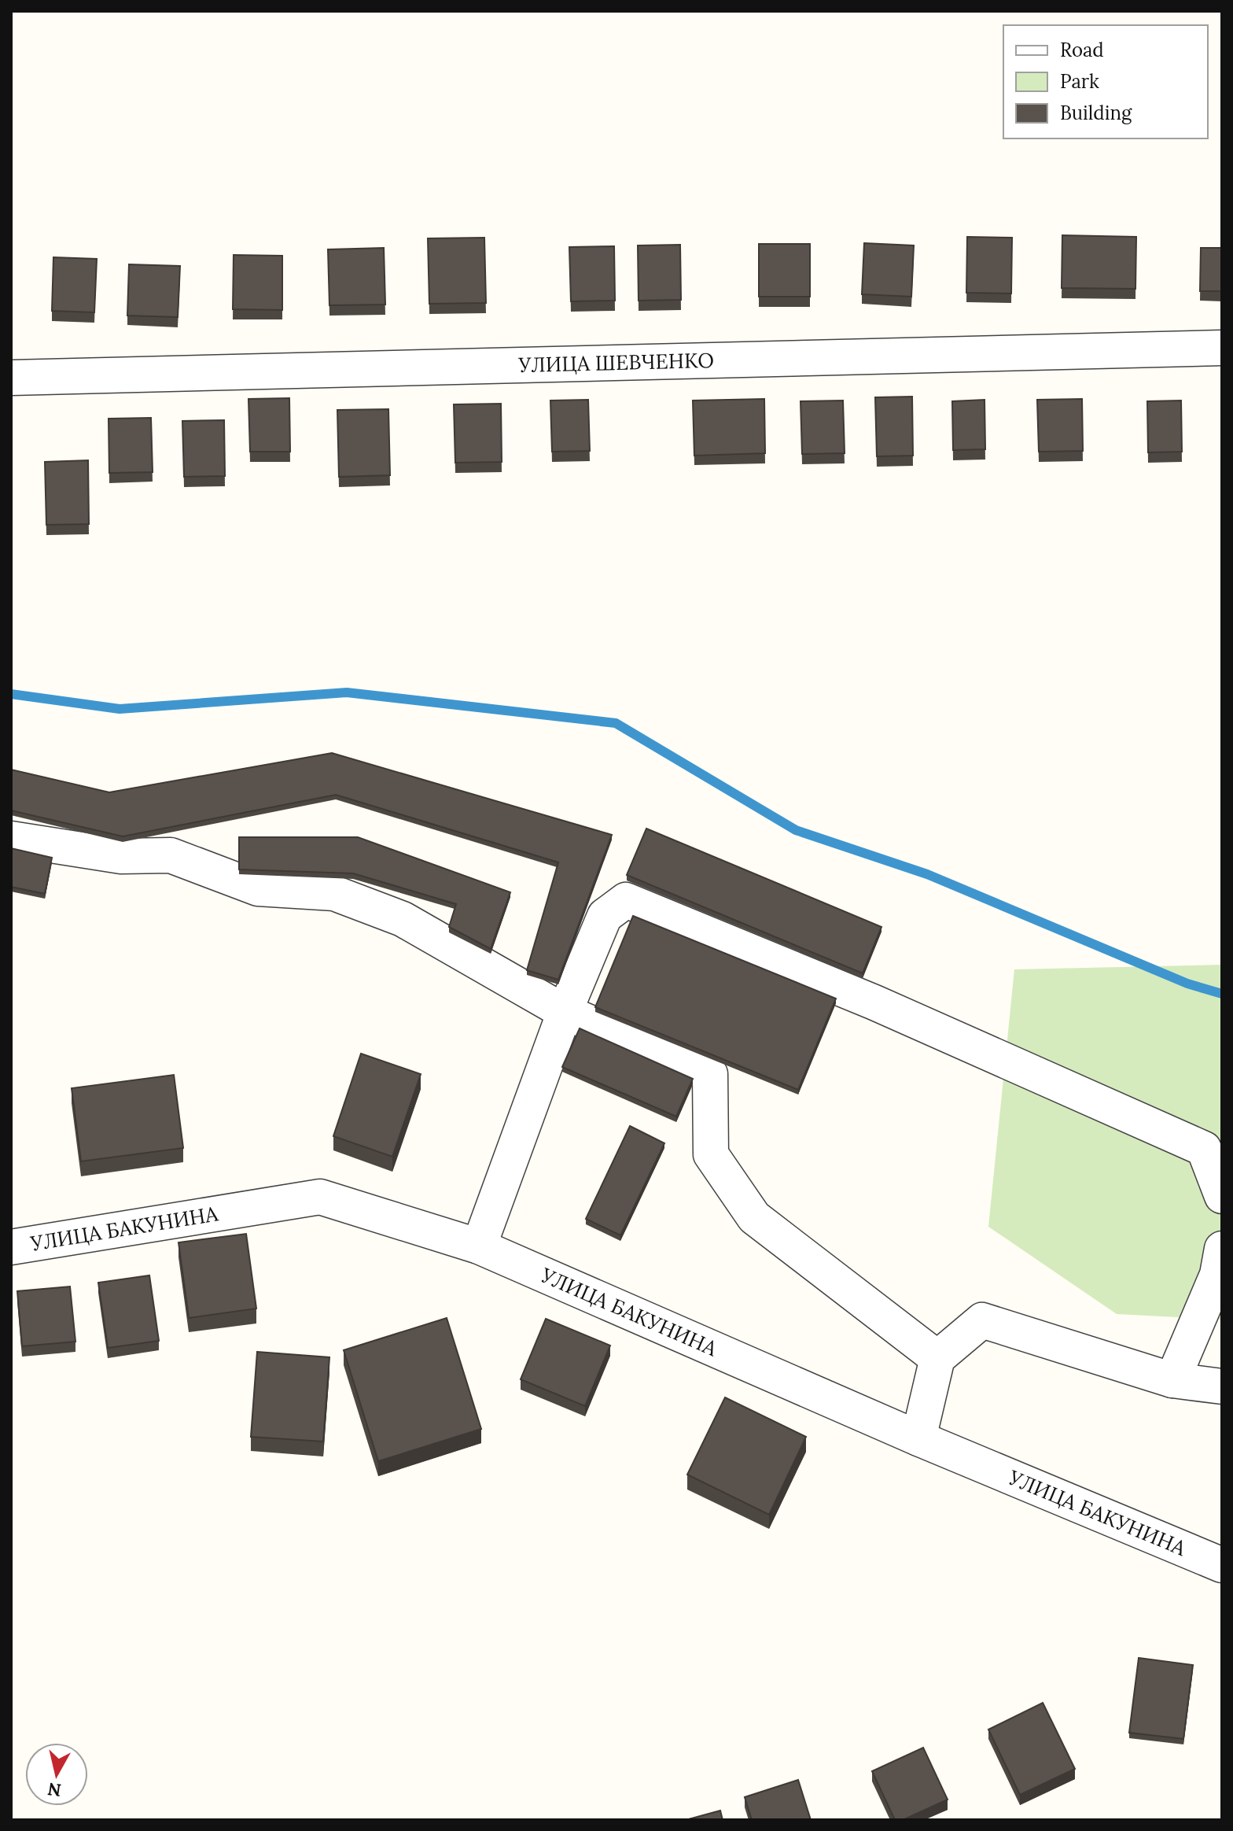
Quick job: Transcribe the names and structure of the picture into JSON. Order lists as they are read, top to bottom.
{
  "streets": {
    "street": ["УЛИЦА ШЕВЧЕНКО", "УЛИЦА БАКУНИНА"]
  },
  "legend": ["Road", "Park", "Building"],
  "north": "bottom"
}
